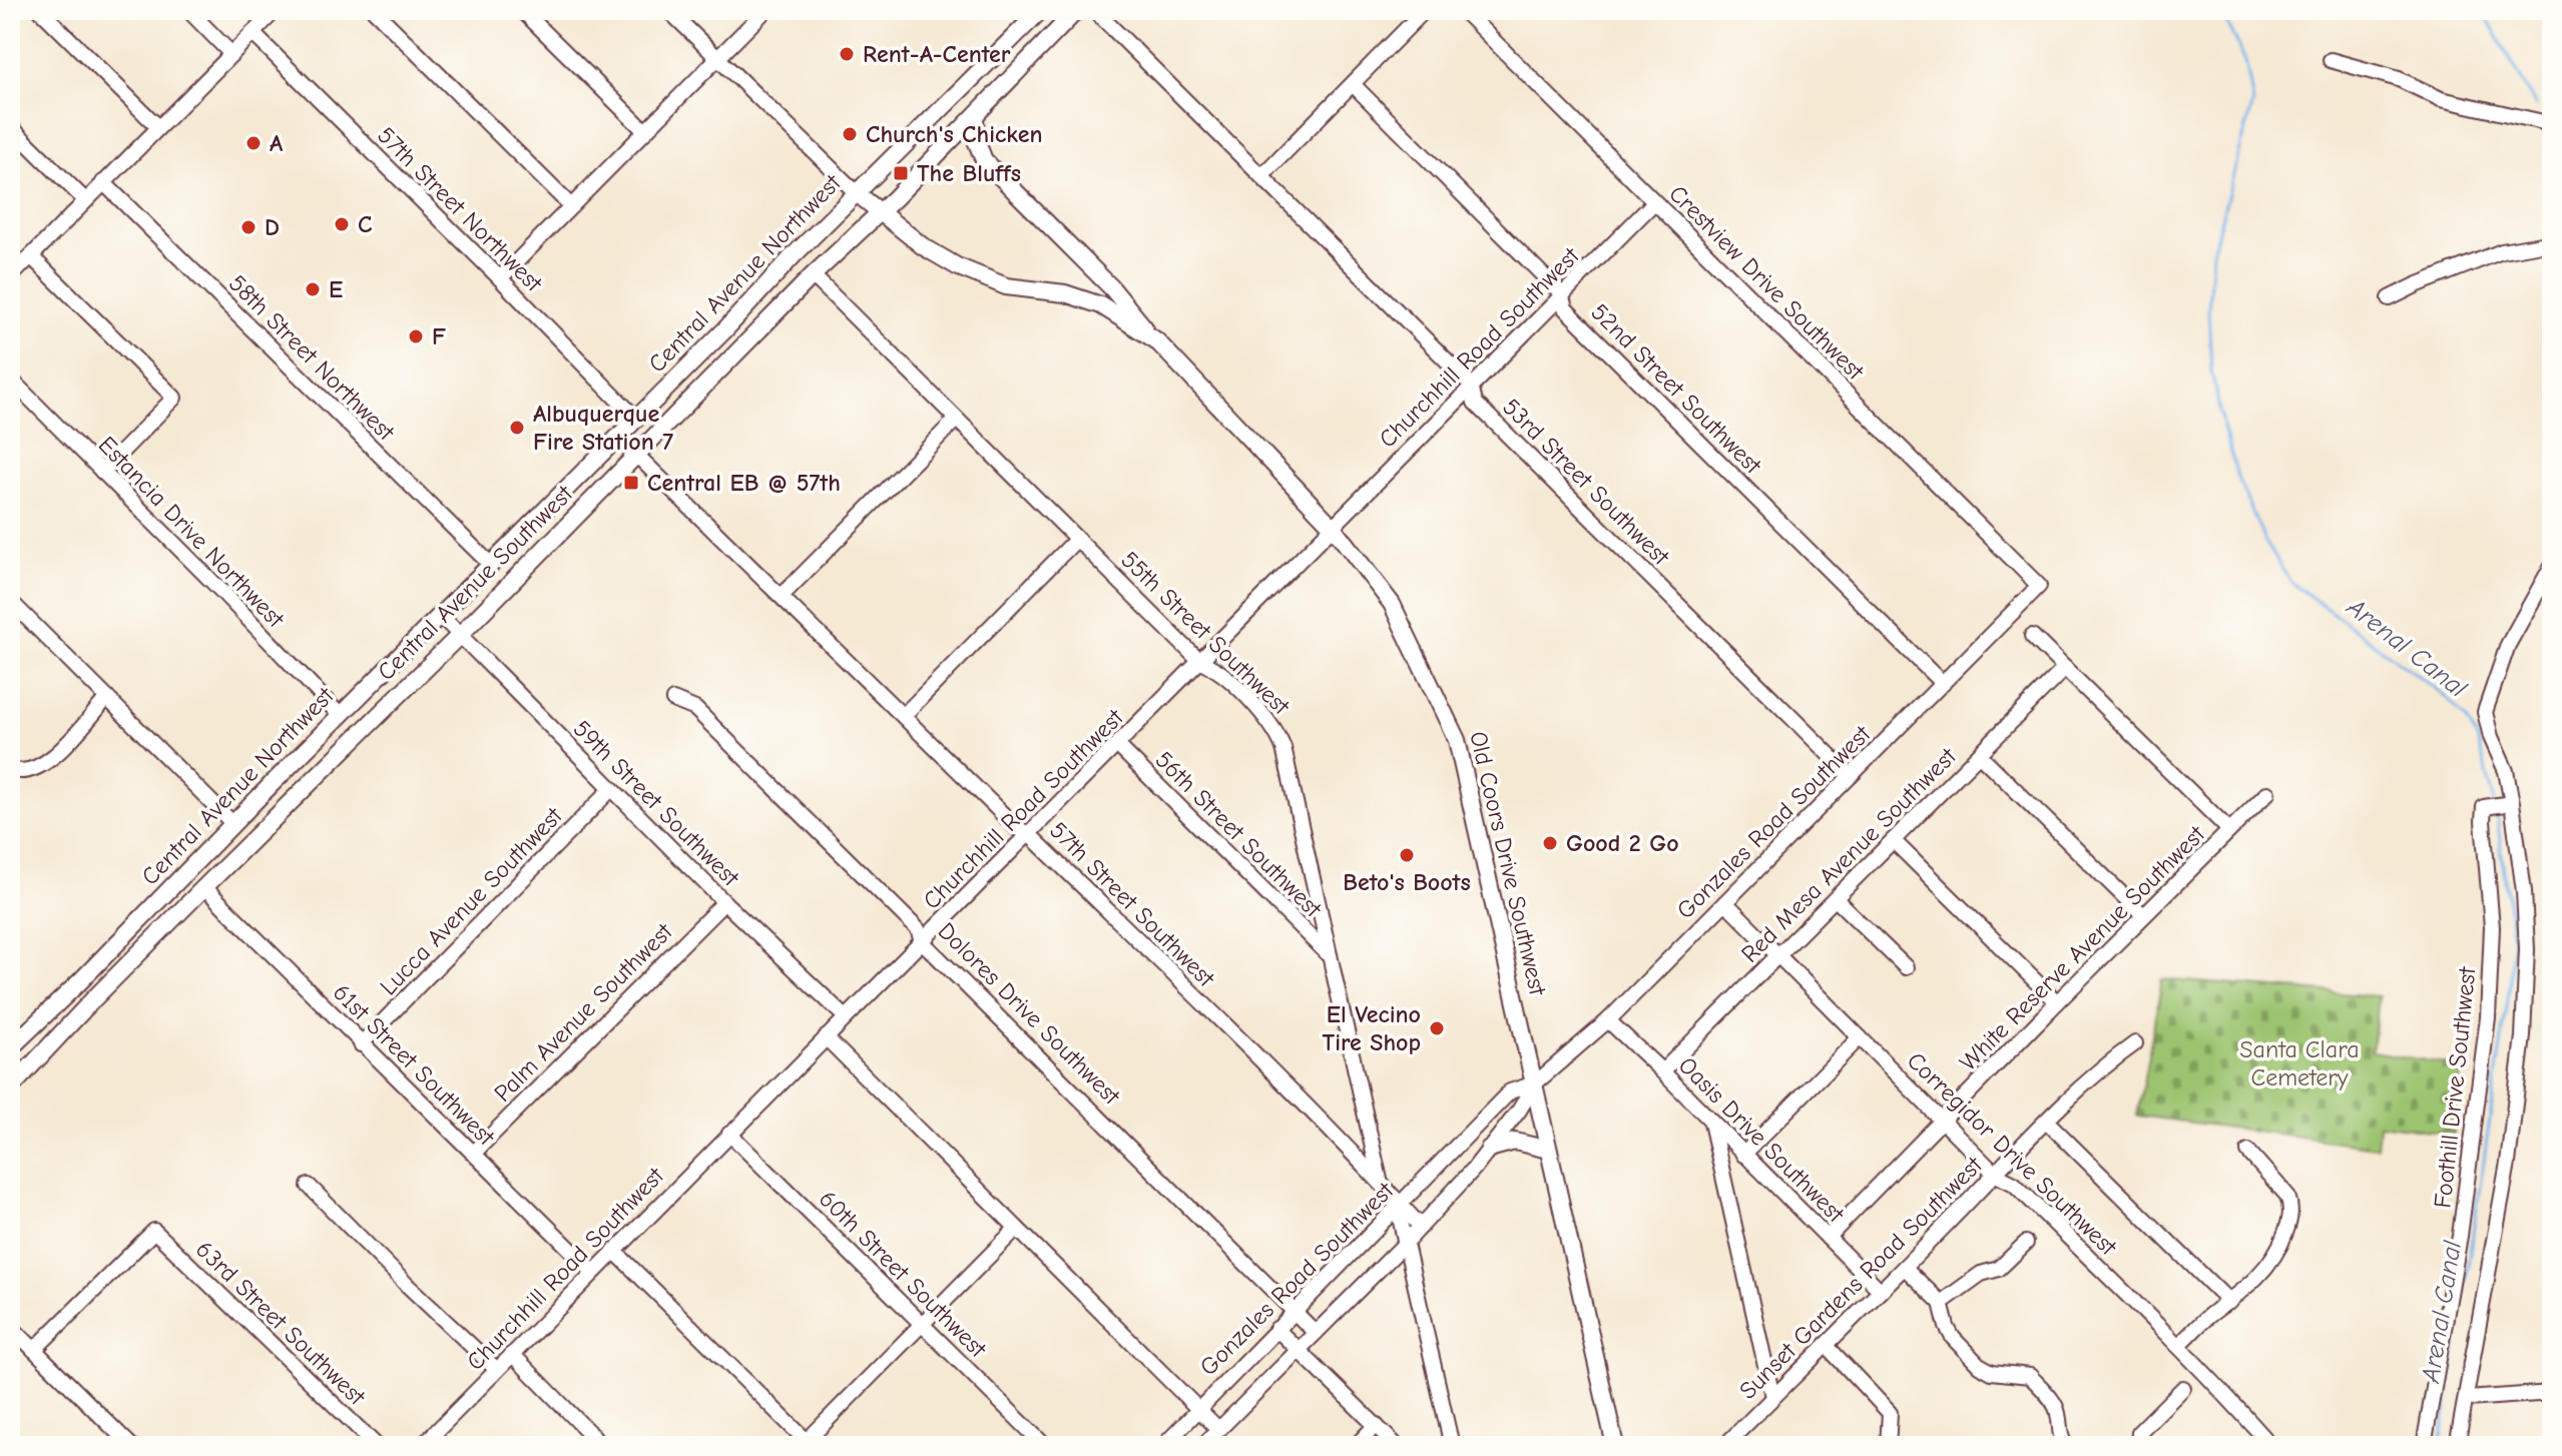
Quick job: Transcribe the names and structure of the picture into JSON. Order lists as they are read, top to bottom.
{
  "streets": {
    "main road": ["Central Avenue Northwest", "Central Avenue Southwest", "Old Coors Drive Southwest"],
    "street": [
      "57th Street Northwest",
      "Crestview Drive Southwest",
      "Churchhill Road Southwest",
      "58th Street Northwest",
      "52nd Street Southwest",
      "53rd Street Southwest",
      "Estancia Drive Northwest",
      "55th Street Southwest",
      "59th Street Southwest",
      "Gonzales Road Southwest",
      "56th Street Southwest",
      "Red Mesa Avenue Southwest",
      "Lucca Avenue Southwest",
      "57th Street Southwest",
      "White Reserve Avenue Southwest",
      "Palm Avenue Southwest",
      "Dolores Drive Southwest",
      "61st Street Southwest",
      "Foothill Drive Southwest",
      "Oasis Drive Southwest",
      "Corregidor Drive Southwest",
      "60th Street Southwest",
      "Sunset Gardens Road Southwest",
      "63rd Street Southwest"
    ]
  },
  "crossings": [
    ["57th Street Northwest", "Central Avenue Northwest"],
    ["Central Avenue Northwest", "58th Street Northwest"],
    ["Central Avenue Northwest", "Estancia Drive Northwest"],
    ["Central Avenue Northwest", "59th Street Southwest"],
    ["Central Avenue Northwest", "Old Coors Drive Southwest"],
    ["Crestview Drive Southwest", "Churchhill Road Southwest"],
    ["Crestview Drive Southwest", "Gonzales Road Southwest"],
    ["Churchhill Road Southwest", "52nd Street Southwest"],
    ["Churchhill Road Southwest", "53rd Street Southwest"],
    ["Churchhill Road Southwest", "55th Street Southwest"],
    ["Churchhill Road Southwest", "59th Street Southwest"],
    ["Churchhill Road Southwest", "56th Street Southwest"],
    ["Churchhill Road Southwest", "Old Coors Drive Southwest"],
    ["Churchhill Road Southwest", "57th Street Southwest"],
    ["Churchhill Road Southwest", "Dolores Drive Southwest"],
    ["Churchhill Road Southwest", "61st Street Southwest"],
    ["Churchhill Road Southwest", "60th Street Southwest"],
    ["52nd Street Southwest", "Gonzales Road Southwest"],
    ["53rd Street Southwest", "Gonzales Road Southwest"],
    ["Central Avenue Southwest", "55th Street Southwest"],
    ["Central Avenue Southwest", "59th Street Southwest"],
    ["Central Avenue Southwest", "Old Coors Drive Southwest"],
    ["Central Avenue Southwest", "57th Street Southwest"],
    ["Central Avenue Southwest", "61st Street Southwest"],
    ["55th Street Southwest", "56th Street Southwest"],
    ["55th Street Southwest", "57th Street Southwest"],
    ["59th Street Southwest", "Lucca Avenue Southwest"],
    ["59th Street Southwest", "Palm Avenue Southwest"],
    ["Gonzales Road Southwest", "Old Coors Drive Southwest"],
    ["Gonzales Road Southwest", "57th Street Southwest"],
    ["Gonzales Road Southwest", "Dolores Drive Southwest"],
    ["Gonzales Road Southwest", "Oasis Drive Southwest"],
    ["Gonzales Road Southwest", "Corregidor Drive Southwest"],
    ["Red Mesa Avenue Southwest", "Oasis Drive Southwest"],
    ["Red Mesa Avenue Southwest", "Corregidor Drive Southwest"],
    ["Lucca Avenue Southwest", "61st Street Southwest"],
    ["White Reserve Avenue Southwest", "Oasis Drive Southwest"],
    ["White Reserve Avenue Southwest", "Corregidor Drive Southwest"],
    ["Palm Avenue Southwest", "61st Street Southwest"],
    ["Oasis Drive Southwest", "Sunset Gardens Road Southwest"],
    ["Corregidor Drive Southwest", "Sunset Gardens Road Southwest"]
  ],
  "water": ["Arenal Canal"],
  "parks": ["Santa Clara Cemetery"],
  "places": {
    "other": [
      "Rent-A-Center",
      "Church's Chicken",
      "A",
      "C",
      "D",
      "E",
      "F",
      "Albuquerque Fire Station 7",
      "Good 2 Go",
      "Beto's Boots",
      "El Vecino Tire Shop"
    ],
    "transit": ["The Bluffs", "Central EB @ 57th"]
  }
}
